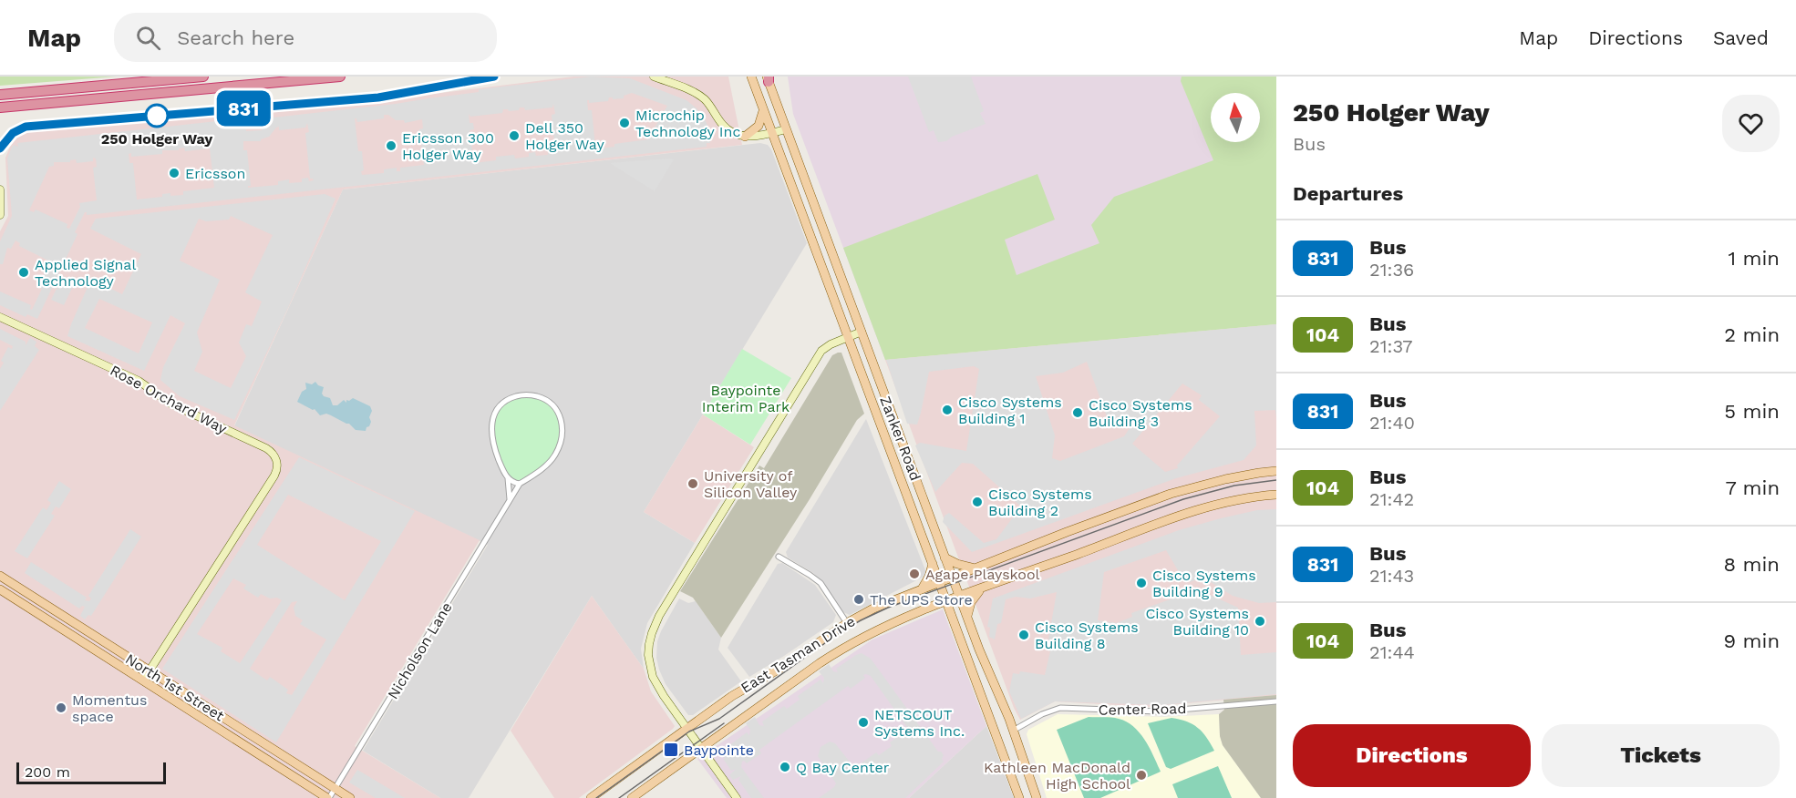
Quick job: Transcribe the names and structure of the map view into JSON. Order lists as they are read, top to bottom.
{
  "streets": {
    "main road": ["Zanker Road", "East Tasman Drive", "North 1st Street"],
    "street": ["Rose Orchard Way", "Nicholson Lane", "Center Road"]
  },
  "crossings": [
    ["Rose Orchard Way", "North 1st Street"],
    ["Zanker Road", "East Tasman Drive"],
    ["Zanker Road", "Center Road"],
    ["Nicholson Lane", "North 1st Street"]
  ],
  "parks": ["Baypointe Interim Park"],
  "places": {
    "other": [
      "250 Holger Way",
      "Microchip Technology Inc",
      "Dell 350 Holger Way",
      "Ericsson 300 Holger Way",
      "Ericsson",
      "Applied Signal Technology",
      "Cisco Systems Building 1",
      "Cisco Systems Building 3",
      "University of Silicon Valley",
      "Cisco Systems Building 2",
      "Agape Playskool",
      "Cisco Systems Building 9",
      "The UPS Store",
      "Cisco Systems Building 10",
      "Cisco Systems Building 8",
      "Momentus space",
      "NETSCOUT Systems Inc.",
      "Q Bay Center",
      "Kathleen MacDonald High School"
    ],
    "transit": ["Baypointe"]
  },
  "lines": ["bus line 831"],
  "scale_bar": "200 m",
  "north": "top",
  "page": {
    "header": "Map",
    "search": "Search here",
    "nav": ["Map", "Directions", "Saved"],
    "on_map": "831",
    "heading": [
      ["250 Holger Way", "Bus"],
      "Departures"
    ],
    "list": [
      {
        "mark": "831",
        "name": "Bus",
        "note": "21:36",
        "value": "1 min"
      },
      {
        "mark": "104",
        "name": "Bus",
        "note": "21:37",
        "value": "2 min"
      },
      {
        "mark": "831",
        "name": "Bus",
        "note": "21:40",
        "value": "5 min"
      },
      {
        "mark": "104",
        "name": "Bus",
        "note": "21:42",
        "value": "7 min"
      },
      {
        "mark": "831",
        "name": "Bus",
        "note": "21:43",
        "value": "8 min"
      },
      {
        "mark": "104",
        "name": "Bus",
        "note": "21:44",
        "value": "9 min"
      }
    ],
    "buttons": ["Directions", "Tickets"],
    "scale": "200 m"
  }
}
